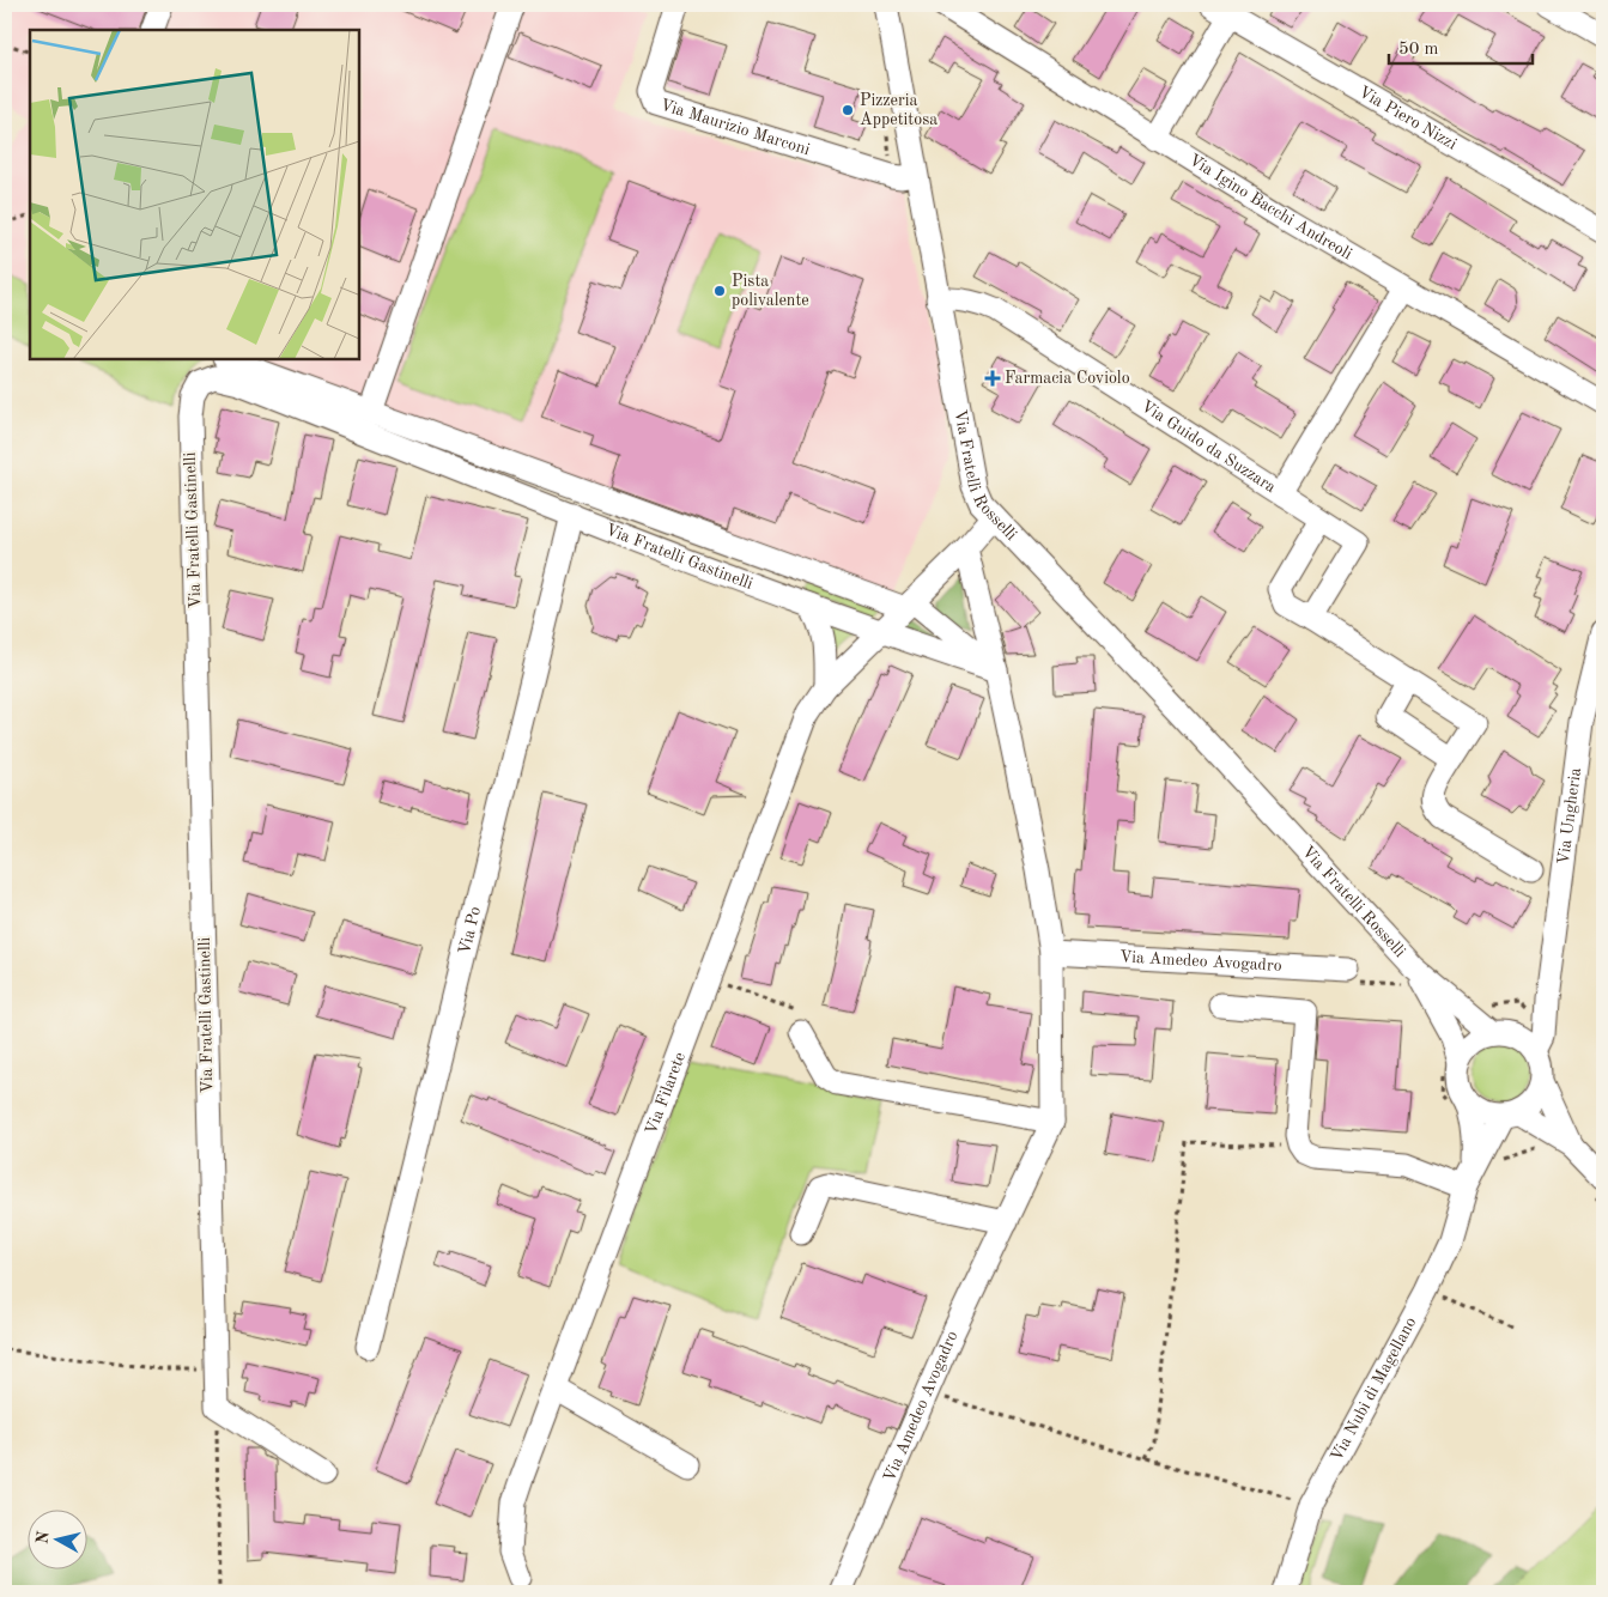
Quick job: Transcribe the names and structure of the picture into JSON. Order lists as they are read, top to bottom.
{
  "streets": {
    "street": [
      "Via Piero Nizzi",
      "Via Maurizio Marconi",
      "Via Igino Bacchi Andreoli",
      "Via Guido da Suzzara",
      "Via Fratelli Rosselli",
      "Via Fratelli Gastinelli",
      "Via Ungheria",
      "Via Po",
      "Via Amedeo Avogadro",
      "Via Filarete",
      "Via Nubi di Magellano"
    ]
  },
  "crossings": [
    ["Via Maurizio Marconi", "Via Fratelli Rosselli"],
    ["Via Guido da Suzzara", "Via Fratelli Rosselli"],
    ["Via Fratelli Rosselli", "Via Ungheria"],
    ["Via Fratelli Rosselli", "Via Nubi di Magellano"],
    ["Via Fratelli Gastinelli", "Via Po"],
    ["Via Fratelli Gastinelli", "Via Amedeo Avogadro"],
    ["Via Fratelli Gastinelli", "Via Filarete"],
    ["Via Ungheria", "Via Nubi di Magellano"]
  ],
  "places": {
    "other": ["Pizzeria Appetitosa", "Pista polivalente"],
    "health": ["Farmacia Coviolo"]
  },
  "scale_bar": "50 m",
  "north": "left"
}
